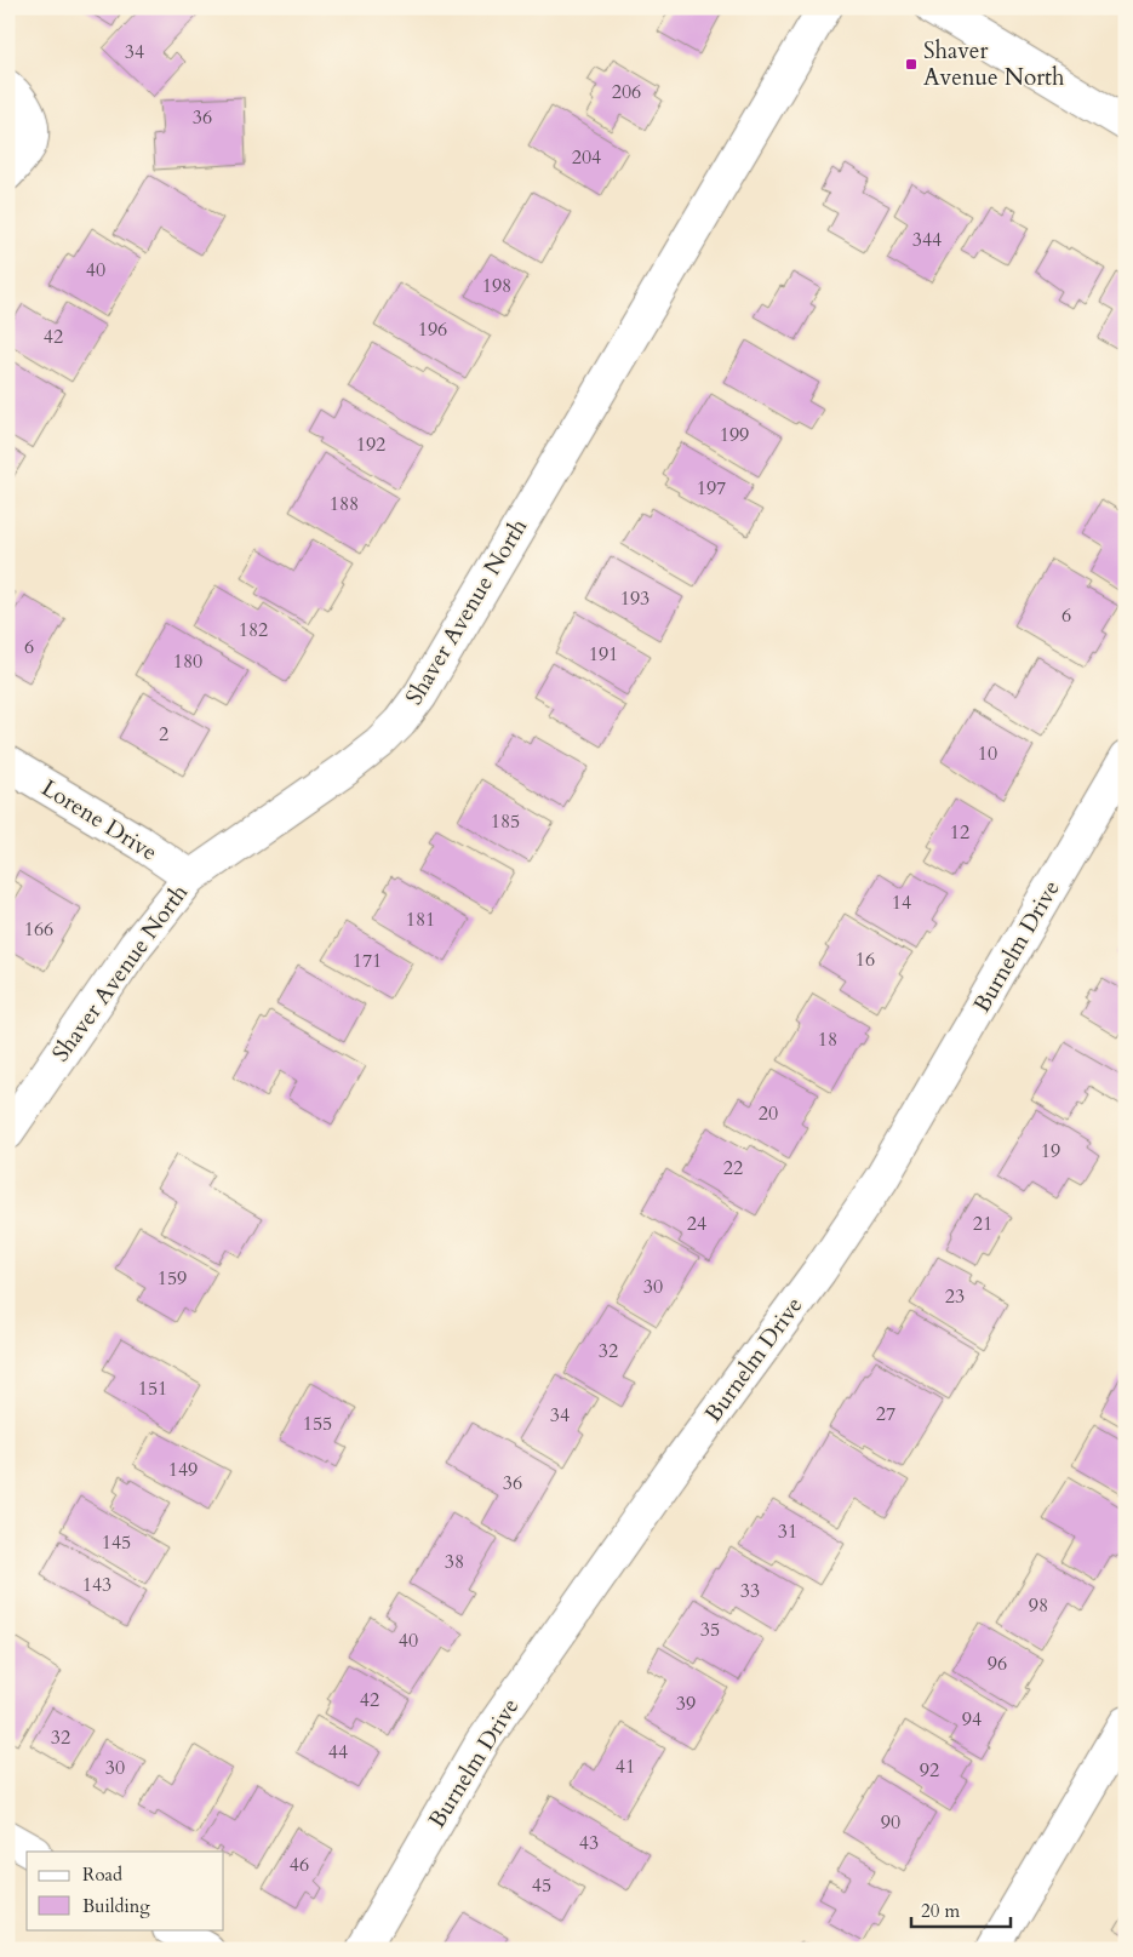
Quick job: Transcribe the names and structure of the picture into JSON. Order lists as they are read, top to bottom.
{
  "streets": {
    "street": ["Shaver Avenue North", "Lorene Drive", "Burnelm Drive"]
  },
  "crossings": [
    ["Shaver Avenue North", "Lorene Drive"]
  ],
  "places": {
    "transit": ["Shaver Avenue North"]
  },
  "house_numbers": [
    "34",
    "206",
    "36",
    "204",
    "344",
    "40",
    "198",
    "196",
    "42",
    "199",
    "192",
    "197",
    "188",
    "193",
    "6",
    "182",
    "6",
    "191",
    "180",
    "2",
    "10",
    "185",
    "12",
    "14",
    "181",
    "166",
    "16",
    "171",
    "18",
    "20",
    "19",
    "22",
    "24",
    "21",
    "159",
    "30",
    "23",
    "32",
    "151",
    "27",
    "34",
    "155",
    "149",
    "36",
    "31",
    "145",
    "38",
    "143",
    "33",
    "98",
    "35",
    "40",
    "96",
    "42",
    "39",
    "94",
    "32",
    "44",
    "41",
    "30",
    "92",
    "90",
    "43",
    "46",
    "45"
  ],
  "legend": ["Road", "Building"],
  "scale_bar": "20 m"
}
